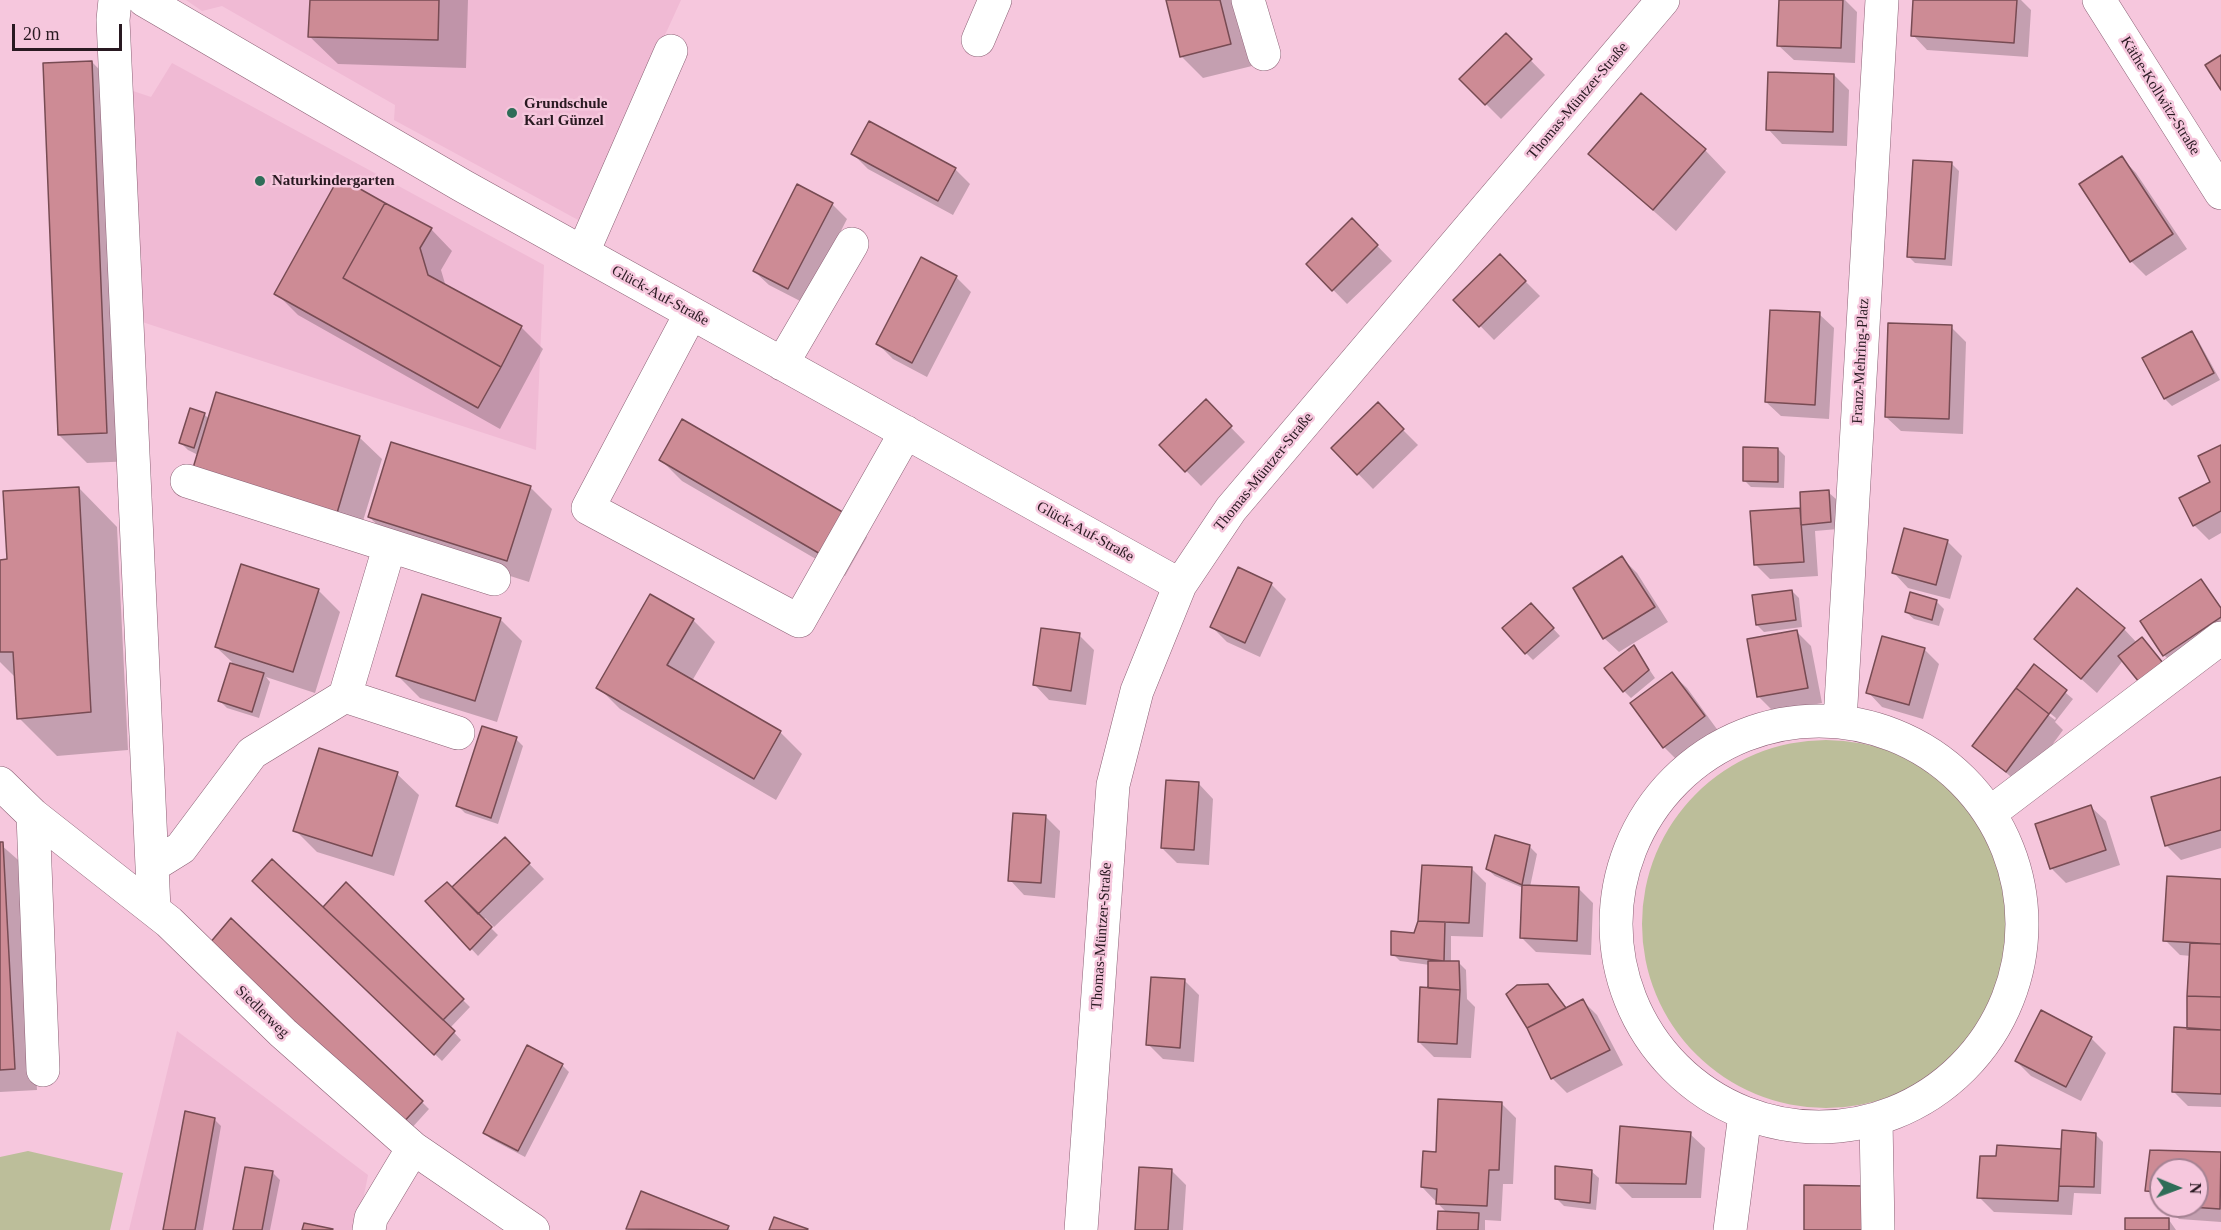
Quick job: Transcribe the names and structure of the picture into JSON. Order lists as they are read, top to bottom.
{
  "streets": {
    "street": [
      "Käthe-Kollwitz-Straße",
      "Thomas-Müntzer-Straße",
      "Glück-Auf-Straße",
      "Franz-Mehring-Platz",
      "Siedlerweg"
    ]
  },
  "crossings": [
    ["Thomas-Müntzer-Straße", "Glück-Auf-Straße"]
  ],
  "places": ["Grundschule Karl Günzel", "Naturkindergarten"],
  "scale_bar": "20 m",
  "north": "right"
}
